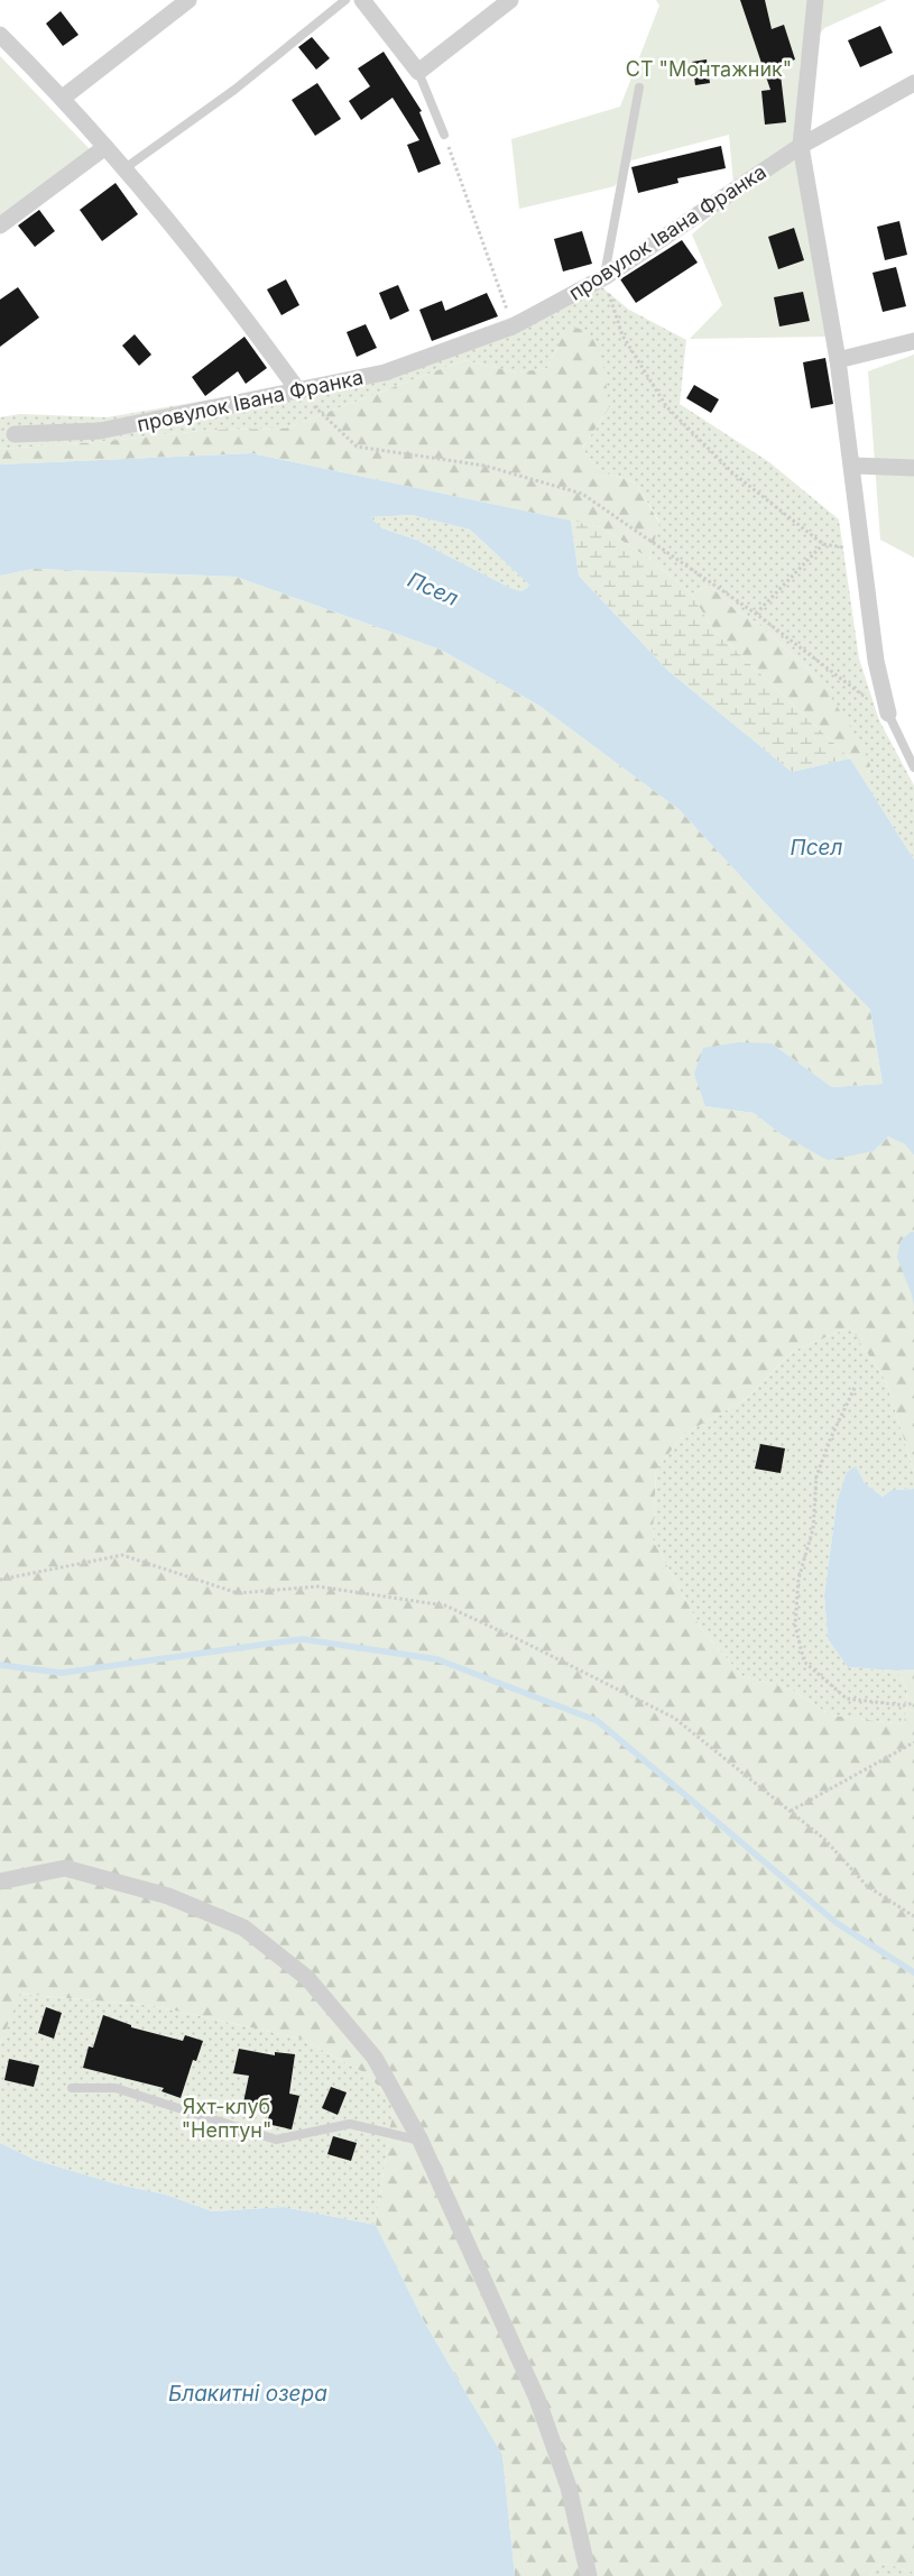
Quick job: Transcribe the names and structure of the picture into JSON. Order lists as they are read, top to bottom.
{
  "streets": {
    "street": ["провулок Івана Франка"]
  },
  "water": ["Псел", "Блакитні озера"],
  "parks": ["СТ \"Монтажник\"", "Яхт-клуб \"Нептун\""]
}
